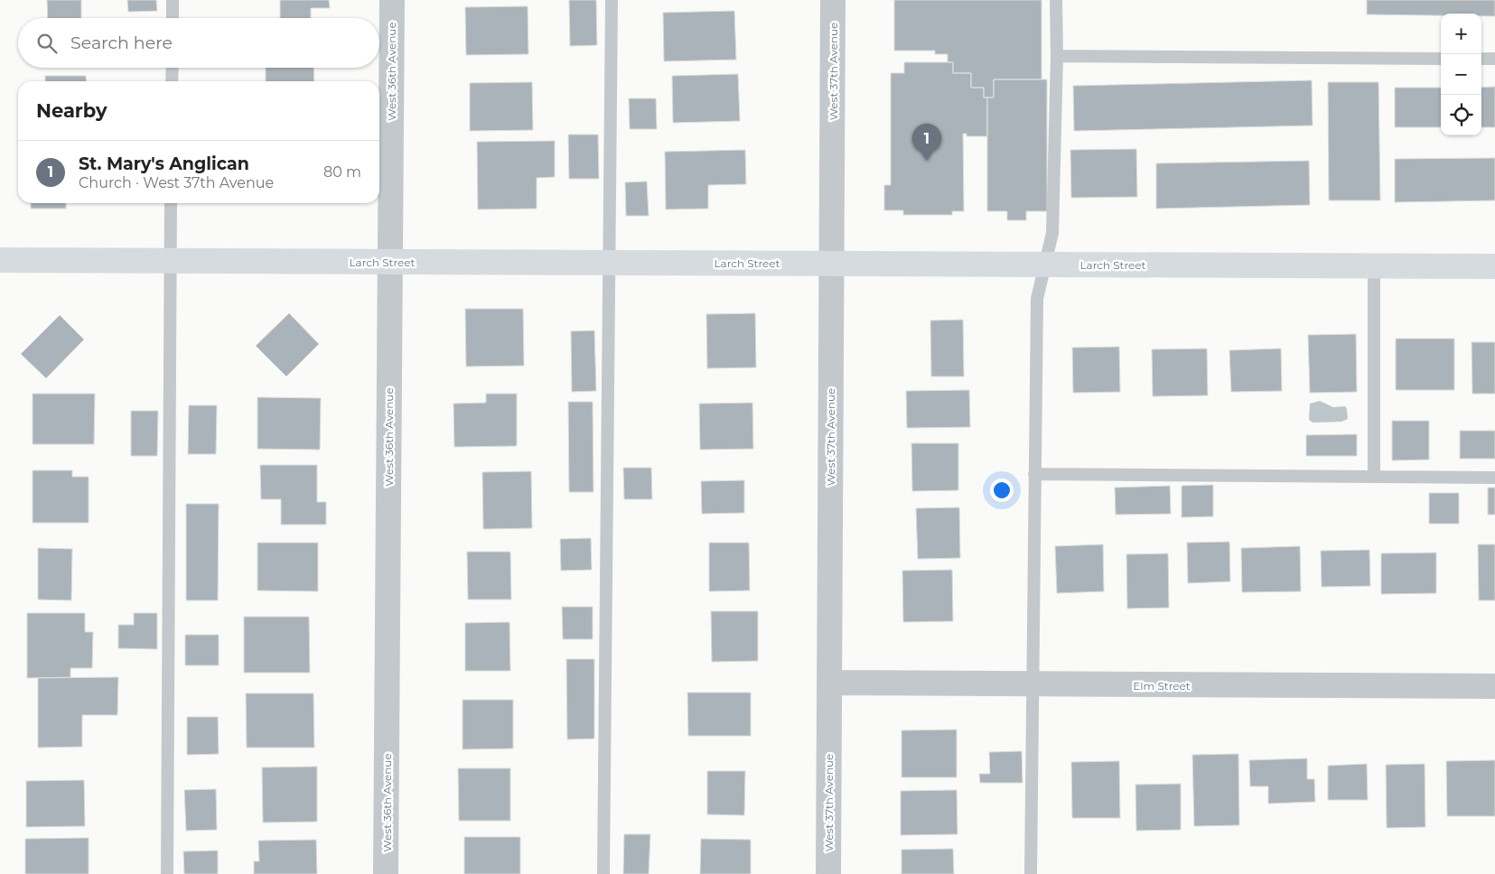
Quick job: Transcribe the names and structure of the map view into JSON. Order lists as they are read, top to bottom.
{
  "streets": {
    "street": [
      "West 36th Avenue",
      "West 37th Avenue",
      "Larch Street",
      "Elm Street"
    ]
  },
  "crossings": [
    ["West 36th Avenue", "Larch Street"],
    ["West 37th Avenue", "Larch Street"],
    ["West 37th Avenue", "Elm Street"]
  ],
  "page": {
    "map_buttons": ["+", "−"],
    "search": "Search here",
    "heading": "Nearby",
    "pins": "1",
    "list": [
      {
        "mark": "1",
        "name": "St. Mary's Anglican",
        "note": "Church · West 37th Avenue",
        "value": "80 m"
      }
    ]
  }
}
